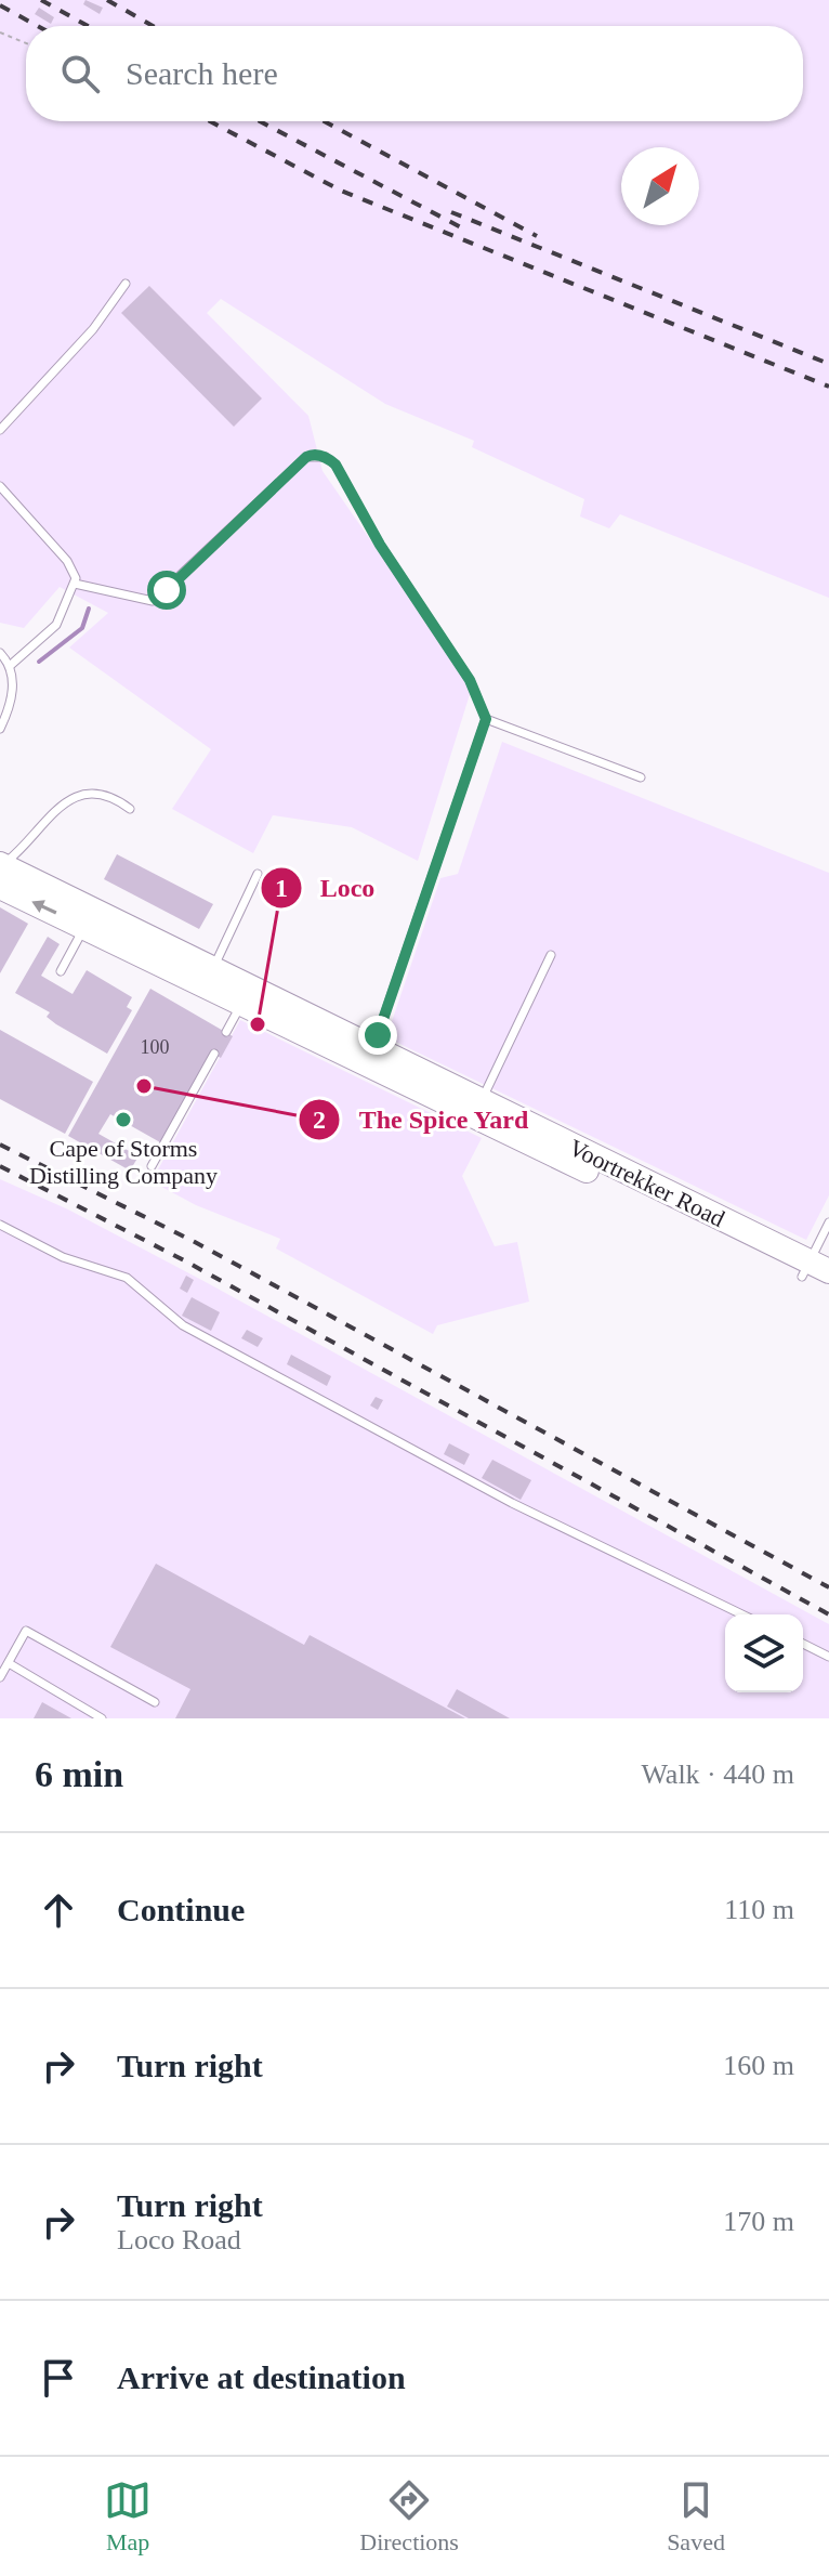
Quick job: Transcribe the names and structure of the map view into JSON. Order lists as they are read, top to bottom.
{
  "streets": {
    "main road": ["Voortrekker Road"]
  },
  "places": ["Loco", "The Spice Yard", "Cape of Storms Distilling Company"],
  "house_numbers": ["100"],
  "north": "top right",
  "page": {
    "search": "Search here",
    "heading": ["6 min", "Walk · 440 m"],
    "list": [
      ["Continue", "110 m"],
      ["Turn right", "160 m"],
      ["Turn right", "Loco Road", "170 m"],
      "Arrive at destination"
    ],
    "nav": ["Map", "Directions", "Saved"]
  }
}
